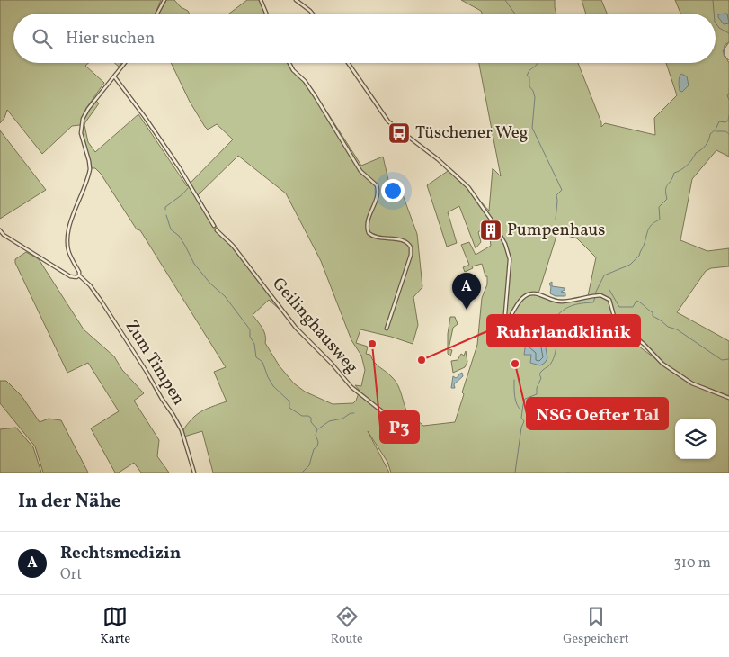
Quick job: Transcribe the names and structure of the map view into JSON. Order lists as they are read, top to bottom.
{
  "streets": {
    "street": ["Geilinghausweg", "Zum Timpen"]
  },
  "places": {
    "bus stop": ["Tüschener Weg"],
    "building": ["Pumpenhaus"],
    "other": ["P3", "Ruhrlandklinik", "NSG Oefter Tal"]
  },
  "page": {
    "search": "Hier suchen",
    "pins": "A",
    "heading": "In der Nähe",
    "list": [
      {
        "mark": "A",
        "name": "Rechtsmedizin",
        "note": "Ort",
        "value": "310 m"
      }
    ],
    "nav": ["Karte", "Route", "Gespeichert"]
  }
}
